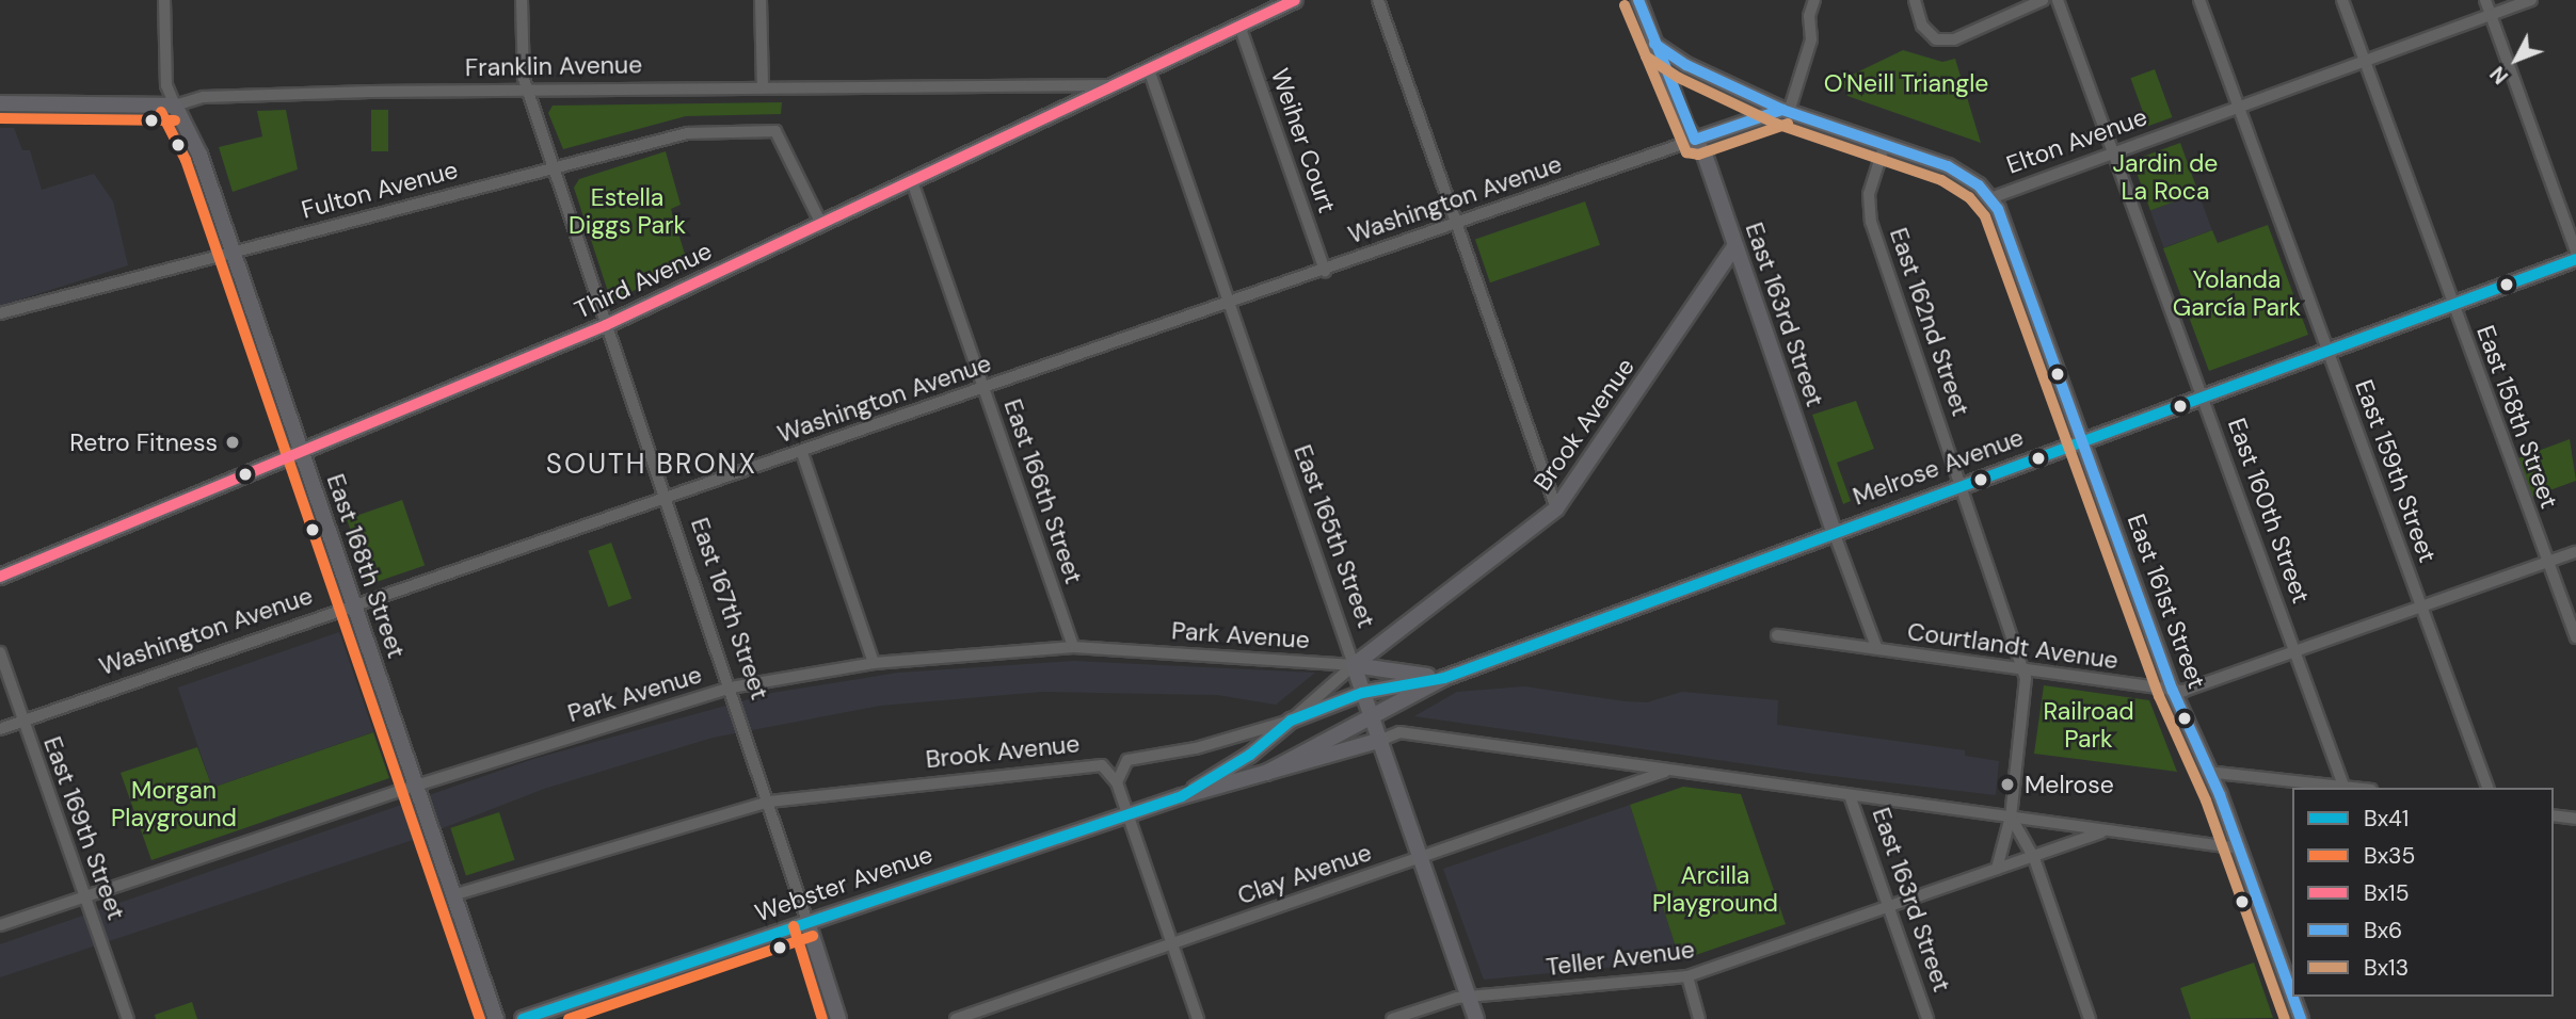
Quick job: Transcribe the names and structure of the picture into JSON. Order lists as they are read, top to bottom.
{
  "streets": {
    "main road": [
      "Franklin Avenue",
      "Elton Avenue",
      "Washington Avenue",
      "Third Avenue",
      "East 163rd Street",
      "Brook Avenue",
      "Melrose Avenue",
      "East 165th Street",
      "East 168th Street",
      "East 161st Street",
      "East 167th Street",
      "Webster Avenue"
    ],
    "street": [
      "Weiher Court",
      "Fulton Avenue",
      "East 162nd Street",
      "East 158th Street",
      "East 159th Street",
      "East 166th Street",
      "East 160th Street",
      "Park Avenue",
      "Courtlandt Avenue",
      "East 169th Street",
      "Clay Avenue",
      "Teller Avenue"
    ]
  },
  "crossings": [
    ["Franklin Avenue", "Third Avenue"],
    ["Franklin Avenue", "East 168th Street"],
    ["Franklin Avenue", "East 167th Street"],
    ["Weiher Court", "Washington Avenue"],
    ["Weiher Court", "Third Avenue"],
    ["Elton Avenue", "Washington Avenue"],
    ["Elton Avenue", "East 163rd Street"],
    ["Elton Avenue", "East 162nd Street"],
    ["Elton Avenue", "East 158th Street"],
    ["Elton Avenue", "East 159th Street"],
    ["Elton Avenue", "East 160th Street"],
    ["Elton Avenue", "East 161st Street"],
    ["Fulton Avenue", "Third Avenue"],
    ["Fulton Avenue", "East 168th Street"],
    ["Fulton Avenue", "East 167th Street"],
    ["Washington Avenue", "East 163rd Street"],
    ["Washington Avenue", "East 166th Street"],
    ["Washington Avenue", "East 165th Street"],
    ["Washington Avenue", "East 168th Street"],
    ["Washington Avenue", "East 167th Street"],
    ["Washington Avenue", "East 169th Street"],
    ["Third Avenue", "East 166th Street"],
    ["Third Avenue", "East 165th Street"],
    ["Third Avenue", "East 168th Street"],
    ["Third Avenue", "East 167th Street"],
    ["East 163rd Street", "Brook Avenue"],
    ["East 163rd Street", "Melrose Avenue"],
    ["East 163rd Street", "Courtlandt Avenue"],
    ["East 163rd Street", "Teller Avenue"],
    ["East 162nd Street", "Melrose Avenue"],
    ["East 162nd Street", "Courtlandt Avenue"],
    ["East 162nd Street", "Teller Avenue"],
    ["East 158th Street", "Melrose Avenue"],
    ["East 158th Street", "Courtlandt Avenue"],
    ["Brook Avenue", "East 165th Street"],
    ["Brook Avenue", "East 168th Street"],
    ["Brook Avenue", "East 167th Street"],
    ["Brook Avenue", "Park Avenue"],
    ["Brook Avenue", "Webster Avenue"],
    ["Melrose Avenue", "East 159th Street"],
    ["Melrose Avenue", "East 160th Street"],
    ["Melrose Avenue", "East 165th Street"],
    ["Melrose Avenue", "East 161st Street"],
    ["Melrose Avenue", "Webster Avenue"],
    ["East 159th Street", "Courtlandt Avenue"],
    ["East 166th Street", "Park Avenue"],
    ["East 160th Street", "Courtlandt Avenue"],
    ["East 165th Street", "Park Avenue"],
    ["East 165th Street", "Clay Avenue"],
    ["East 165th Street", "Webster Avenue"],
    ["East 165th Street", "Teller Avenue"],
    ["East 168th Street", "Park Avenue"],
    ["East 161st Street", "Courtlandt Avenue"],
    ["East 167th Street", "Park Avenue"],
    ["East 167th Street", "Webster Avenue"],
    ["Park Avenue", "East 169th Street"]
  ],
  "districts": ["SOUTH BRONX"],
  "parks": [
    "O'Neill Triangle",
    "Jardin de La Roca",
    "Estella Diggs Park",
    "Yolanda García Park",
    "Railroad Park",
    "Morgan Playground",
    "Arcilla Playground"
  ],
  "places": ["Retro Fitness", "Melrose"],
  "lines": [
    "transit line Bx15",
    "transit line Bx6",
    "transit line Bx13",
    "transit line Bx35",
    "transit line Bx41"
  ],
  "legend": [
    "Bx41",
    "Bx35",
    "Bx15",
    "Bx6",
    "Bx13"
  ],
  "north": "bottom left"
}
